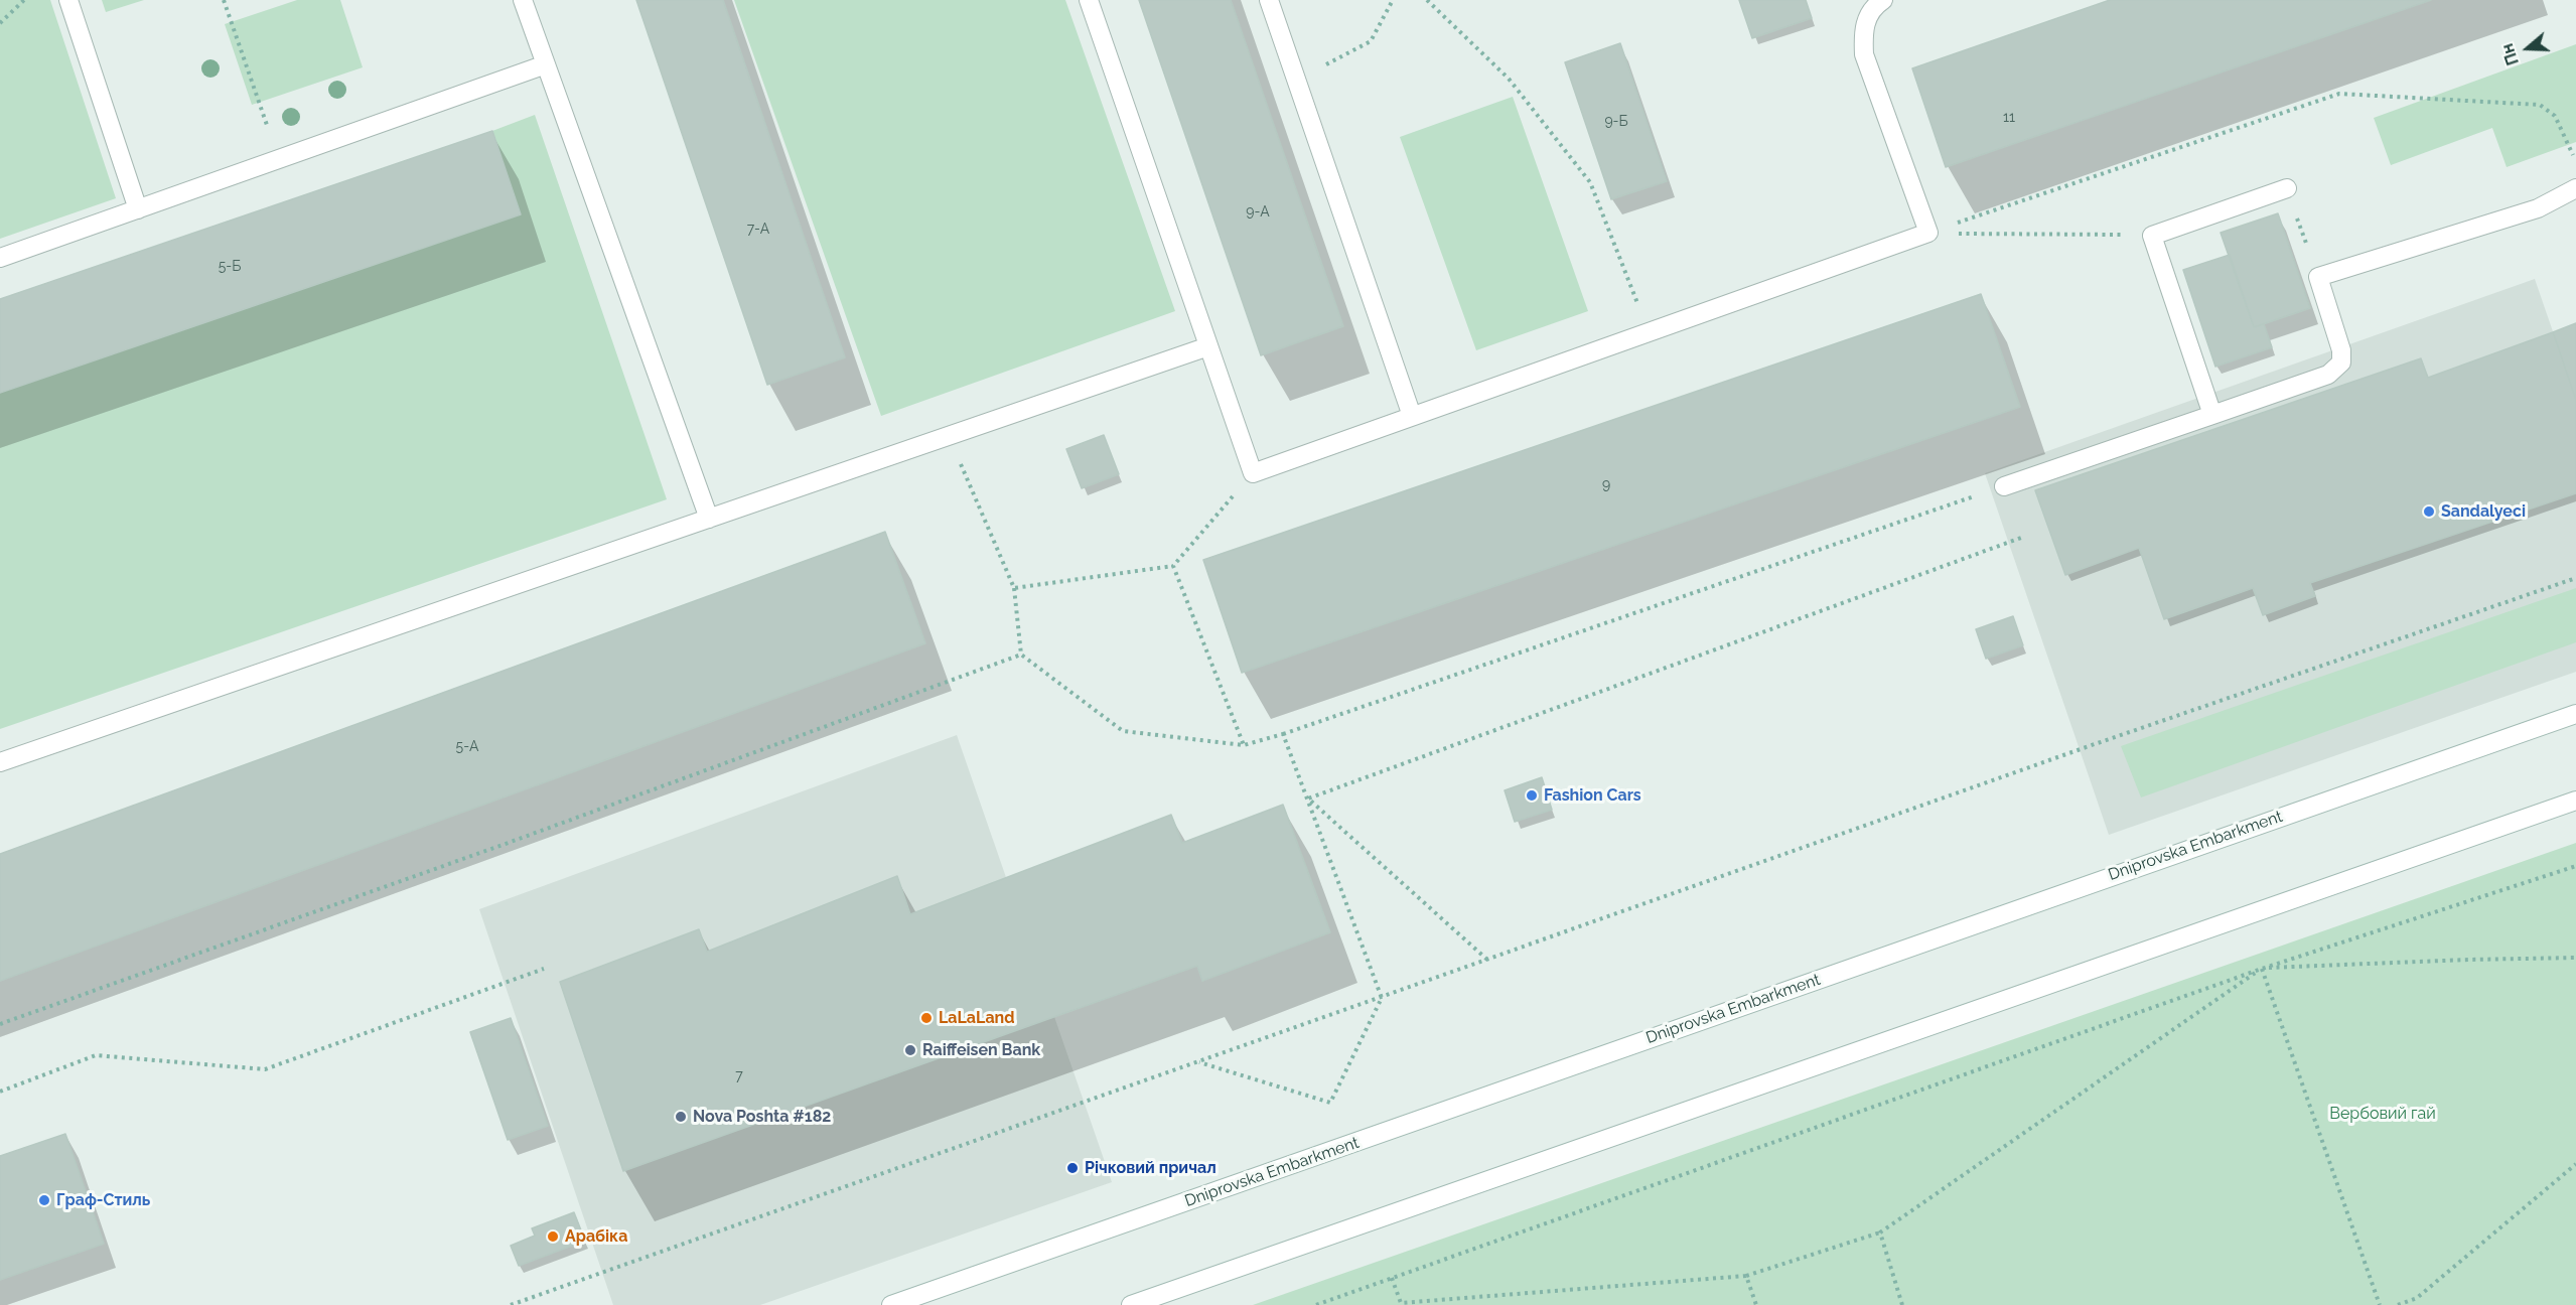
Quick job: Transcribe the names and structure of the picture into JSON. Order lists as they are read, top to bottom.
{
  "streets": {
    "main road": ["Dniprovska Embarkment"]
  },
  "parks": ["Вербовий гай"],
  "places": [
    "Sandalyeci",
    "Fashion Cars",
    "LaLaLand",
    "Raiffeisen Bank",
    "Nova Poshta #182",
    "Річковий причал",
    "Граф-Стиль",
    "Арабіка"
  ],
  "house_numbers": [
    "11",
    "9-Б",
    "9-А",
    "7-А",
    "5-Б",
    "9",
    "5-А",
    "7"
  ],
  "north": "left"
}
